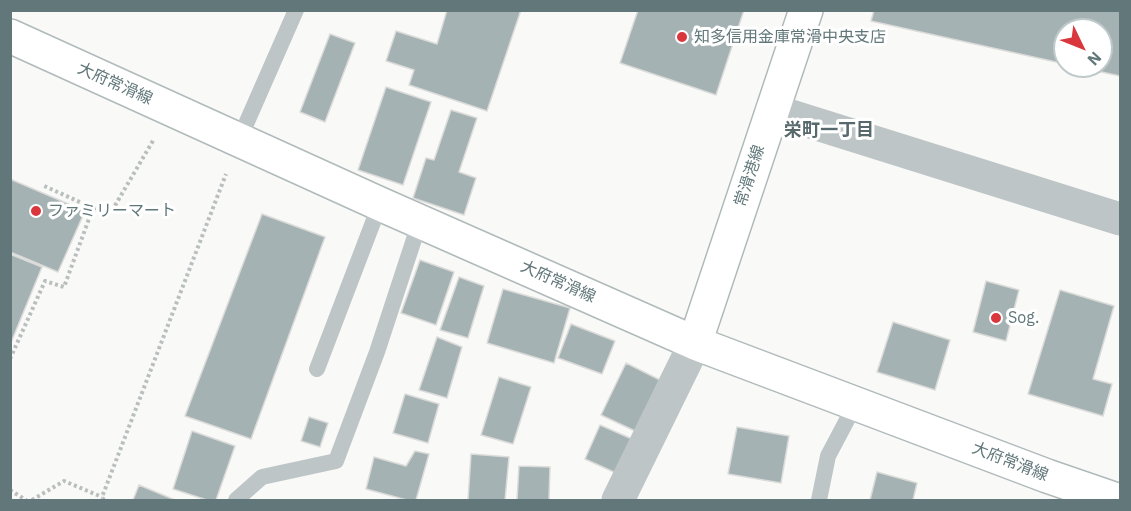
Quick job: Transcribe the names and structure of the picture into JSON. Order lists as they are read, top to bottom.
{
  "streets": {
    "main road": ["大府常滑線", "常滑港線"]
  },
  "crossings": [
    ["大府常滑線", "常滑港線"]
  ],
  "districts": ["栄町一丁目"],
  "places": ["知多信用金庫常滑中央支店", "ファミリーマート", "Sog."],
  "north": "bottom right"
}
